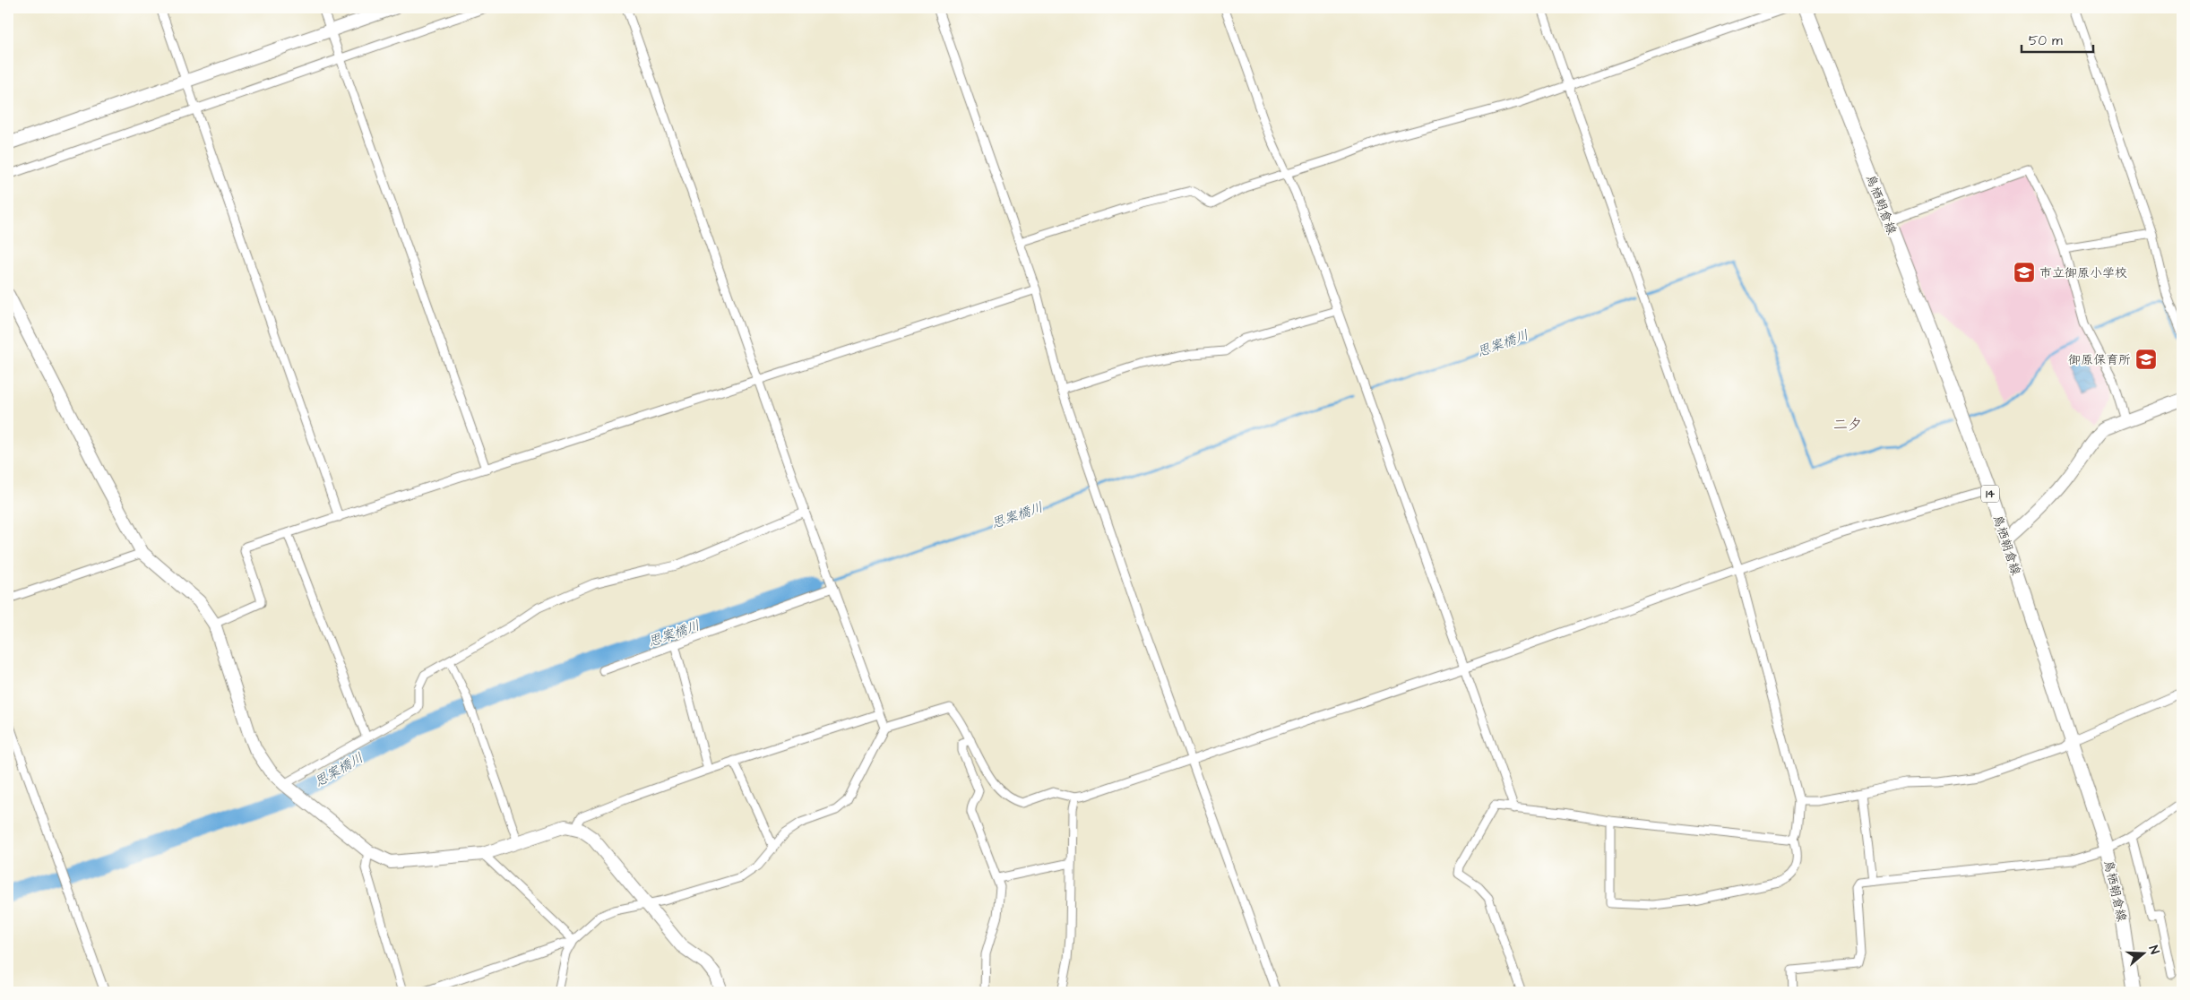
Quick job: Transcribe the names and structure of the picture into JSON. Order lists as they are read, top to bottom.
{
  "streets": {
    "main road": ["鳥栖朝倉線", "14"]
  },
  "districts": ["二夕"],
  "water": ["思案橋川"],
  "places": {
    "school or university": ["市立御原小学校", "御原保育所"]
  },
  "scale_bar": "50 m",
  "north": "right"
}
